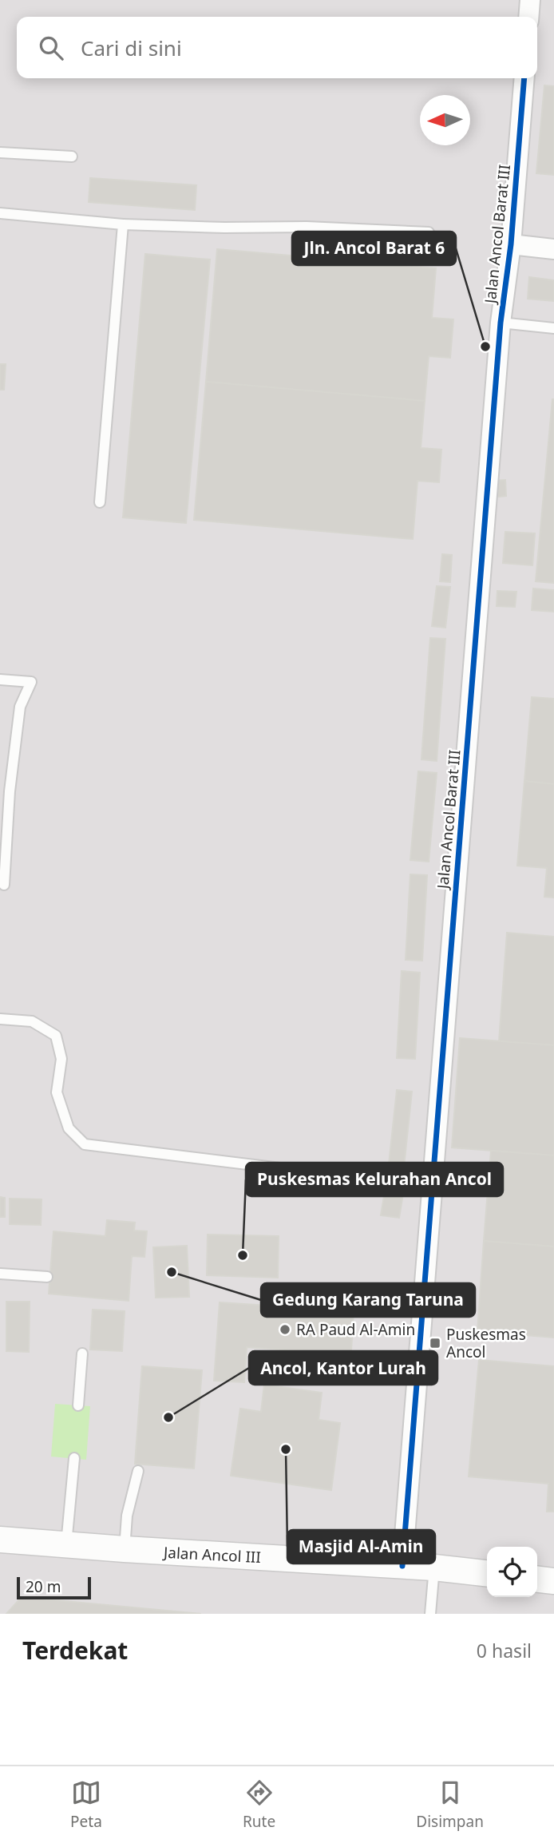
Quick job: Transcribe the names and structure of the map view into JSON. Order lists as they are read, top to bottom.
{
  "streets": {
    "street": ["Jalan Ancol Barat III", "Jalan Ancol III"]
  },
  "crossings": [
    ["Jalan Ancol Barat III", "Jalan Ancol III"]
  ],
  "places": {
    "other": [
      "Jln. Ancol Barat 6",
      "Puskesmas Kelurahan Ancol",
      "Gedung Karang Taruna",
      "RA Paud Al-Amin",
      "Ancol, Kantor Lurah",
      "Masjid Al-Amin"
    ],
    "transit": ["Puskesmas Ancol"]
  },
  "scale_bar": "20 m",
  "north": "left",
  "page": {
    "search": "Cari di sini",
    "scale": "20 m",
    "heading": ["Terdekat", "0 hasil"],
    "nav": ["Peta", "Rute", "Disimpan"]
  }
}
